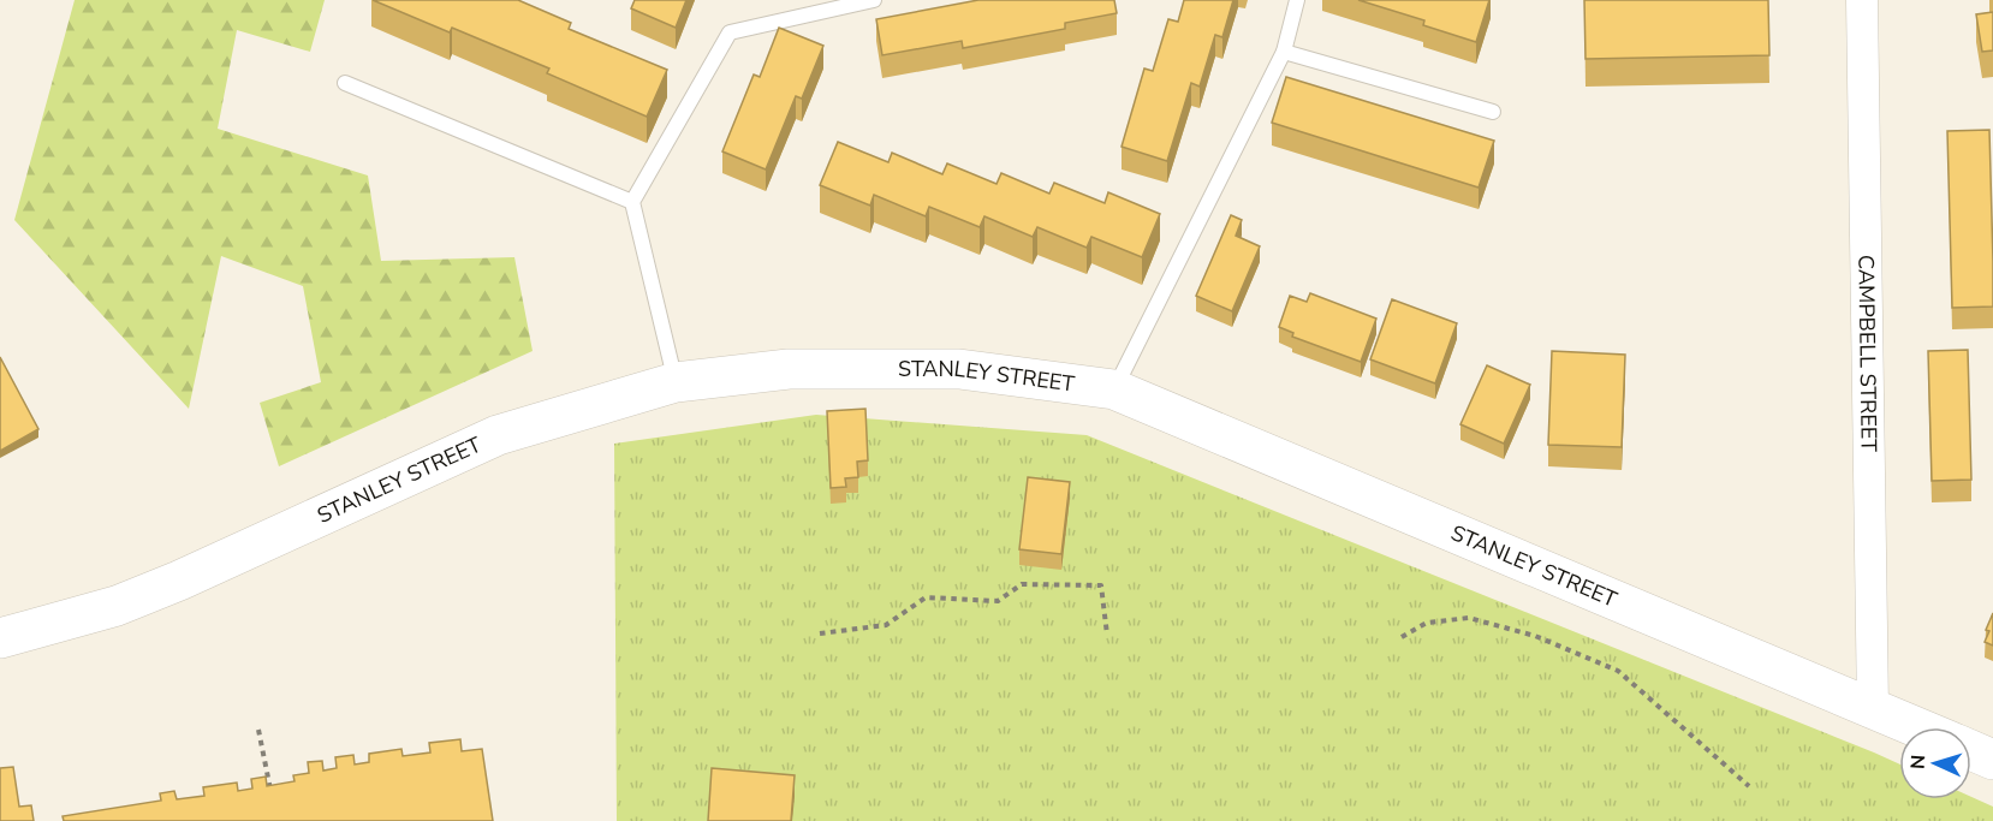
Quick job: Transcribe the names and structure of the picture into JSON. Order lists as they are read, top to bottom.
{
  "streets": {
    "street": ["CAMPBELL STREET", "STANLEY STREET"]
  },
  "crossings": [
    ["CAMPBELL STREET", "STANLEY STREET"]
  ],
  "north": "left"
}
